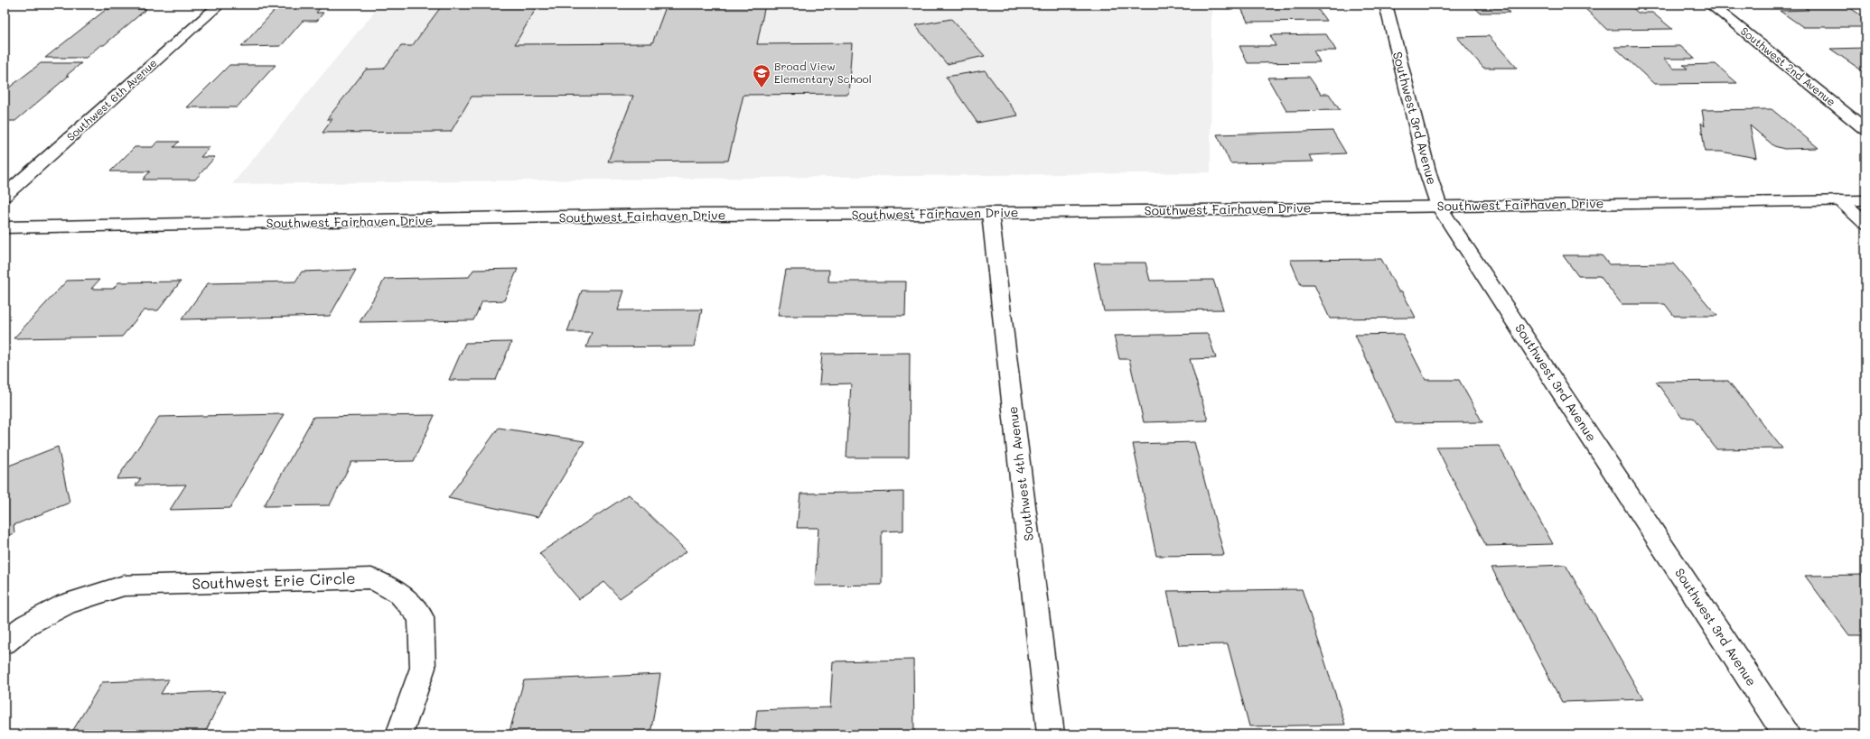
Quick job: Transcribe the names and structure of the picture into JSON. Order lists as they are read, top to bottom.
{
  "streets": {
    "street": [
      "Southwest 2nd Avenue",
      "Southwest 6th Avenue",
      "Southwest 3rd Avenue",
      "Southwest Fairhaven Drive",
      "Southwest 4th Avenue",
      "Southwest Erie Circle"
    ]
  },
  "crossings": [
    ["Southwest 3rd Avenue", "Southwest Fairhaven Drive"],
    ["Southwest Fairhaven Drive", "Southwest 4th Avenue"]
  ],
  "places": {
    "school or university": ["Broad View Elementary School"]
  }
}
